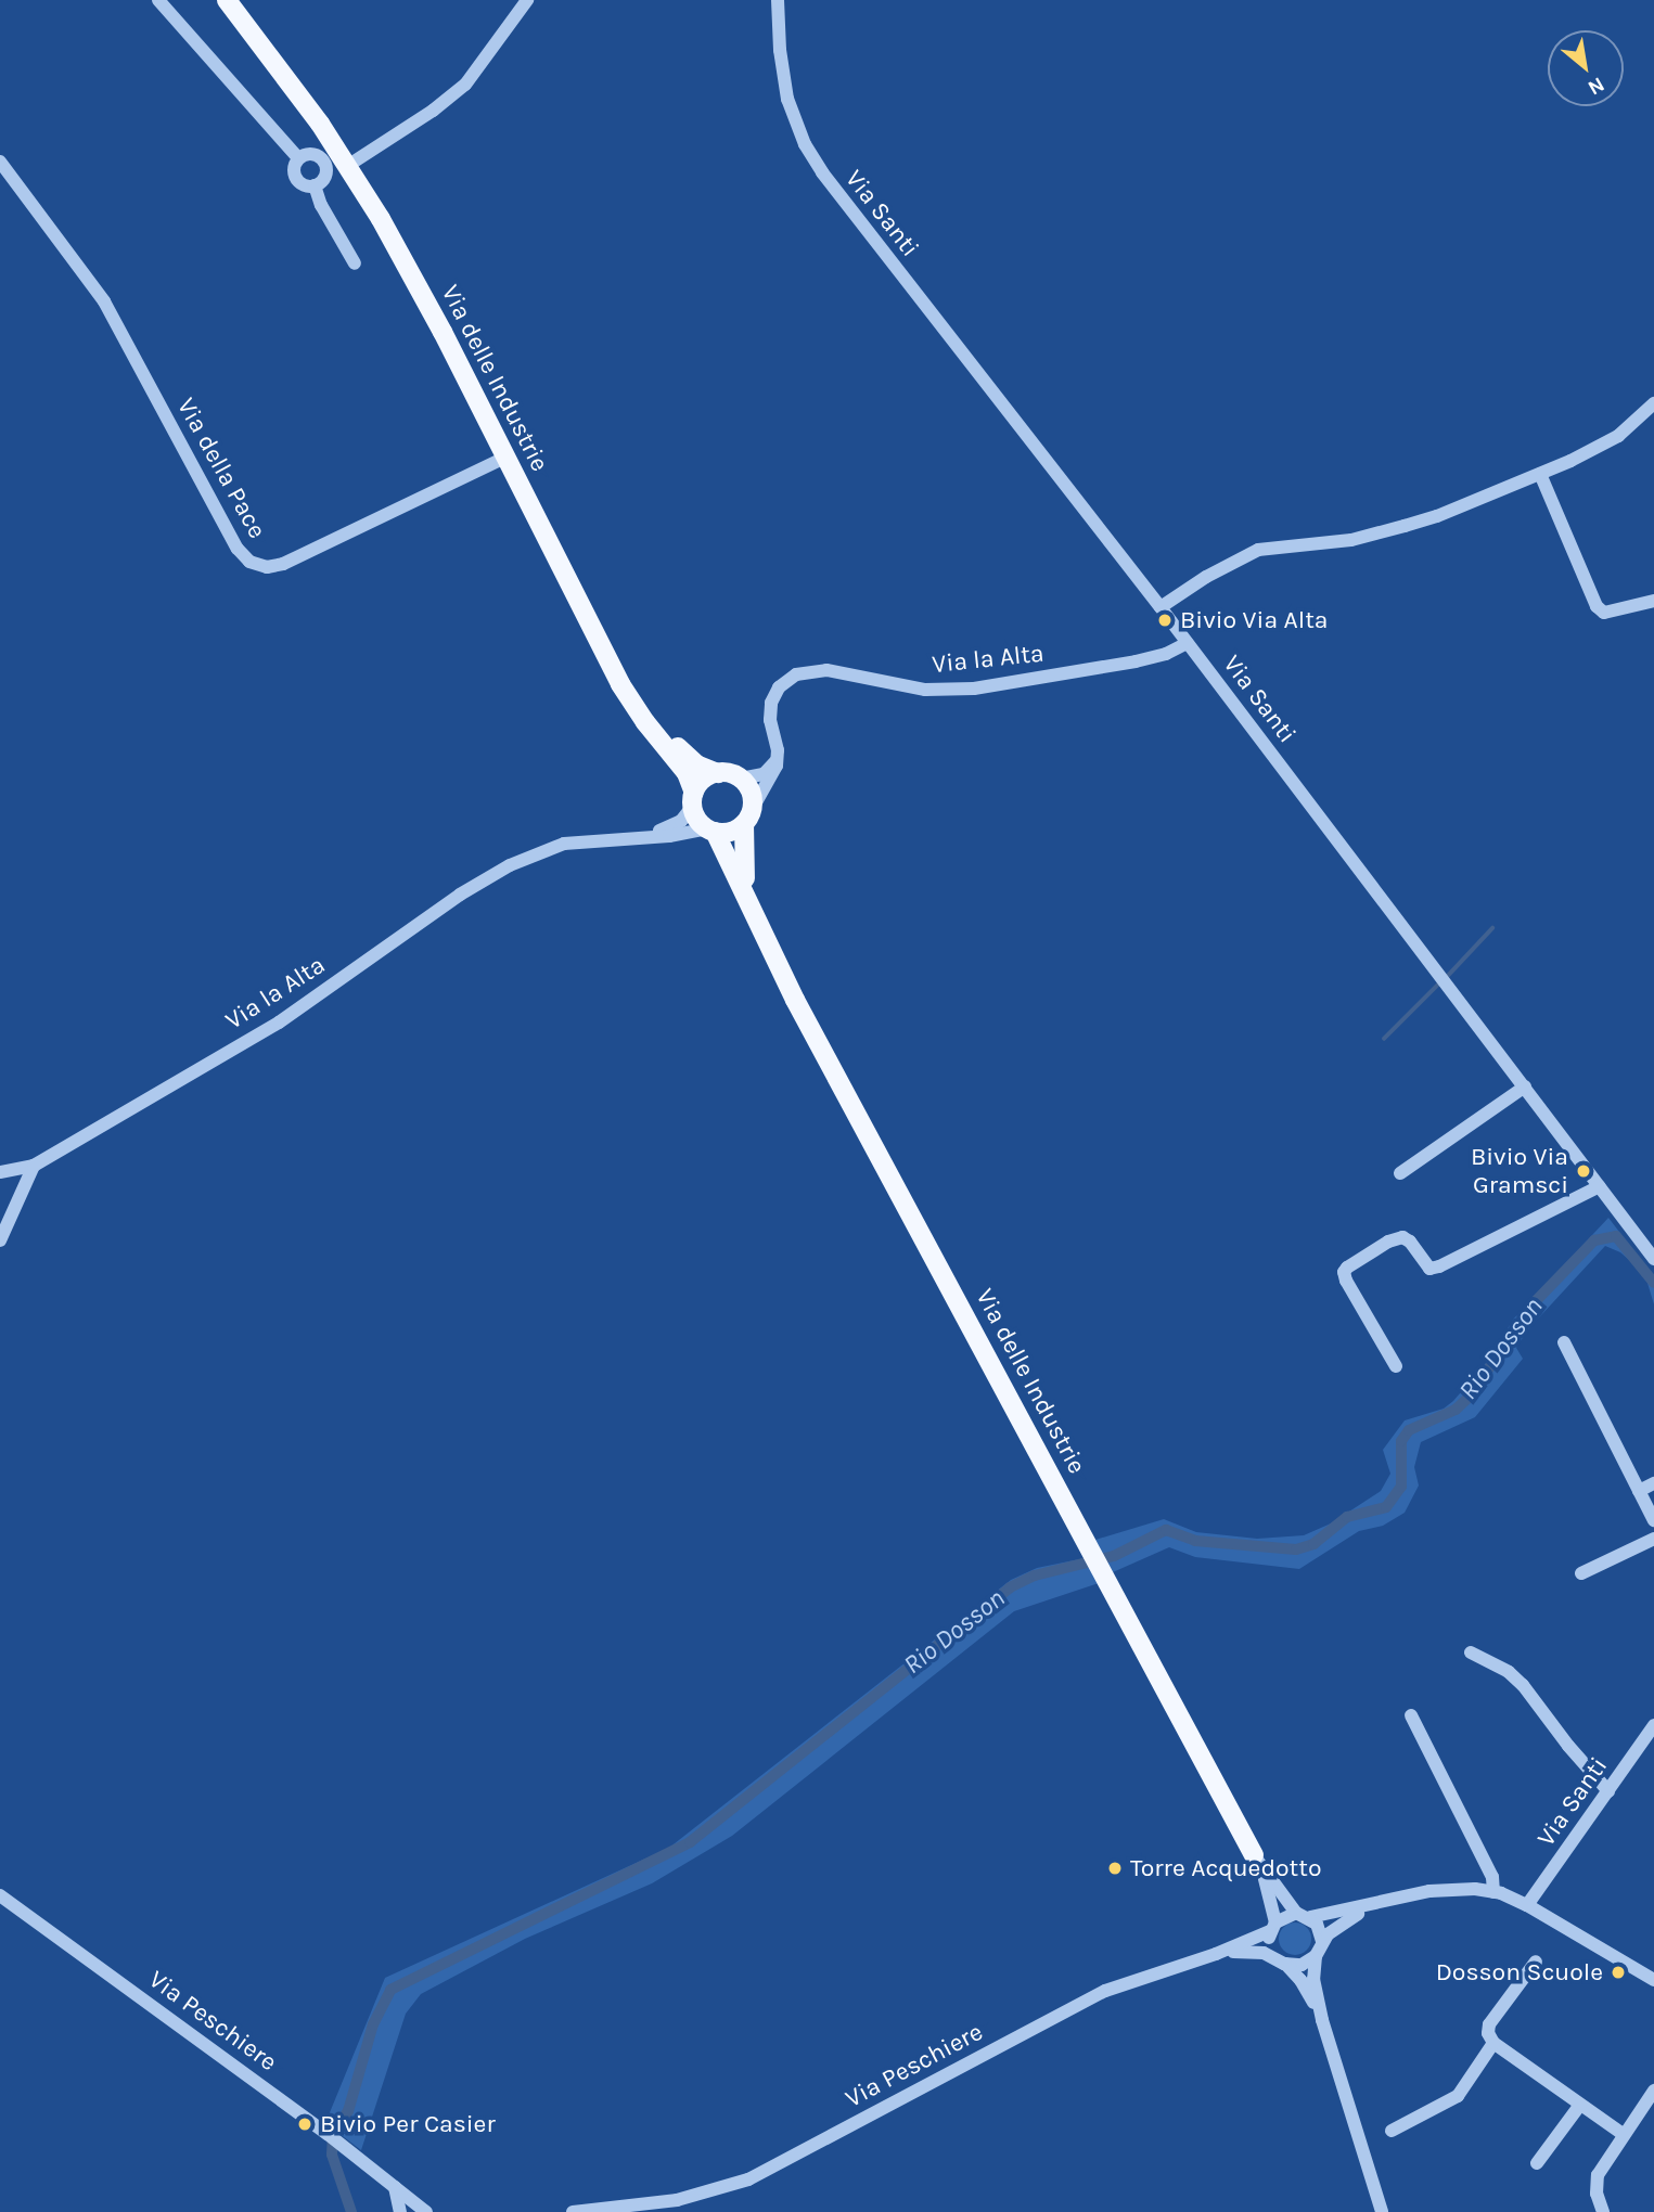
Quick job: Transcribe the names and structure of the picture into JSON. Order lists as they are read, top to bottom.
{
  "streets": {
    "main road": ["Via delle Industrie"],
    "street": [
      "Via Santi",
      "Via della Pace",
      "Via la Alta",
      "Via Peschiere"
    ]
  },
  "crossings": [
    ["Via Santi", "Via la Alta"],
    ["Via delle Industrie", "Via della Pace"],
    ["Via delle Industrie", "Via Peschiere"]
  ],
  "water": ["Rio Dosson"],
  "places": [
    "Bivio Via Alta",
    "Bivio Via Gramsci",
    "Torre Acquedotto",
    "Dosson Scuole",
    "Bivio Per Casier"
  ],
  "north": "bottom right"
}
